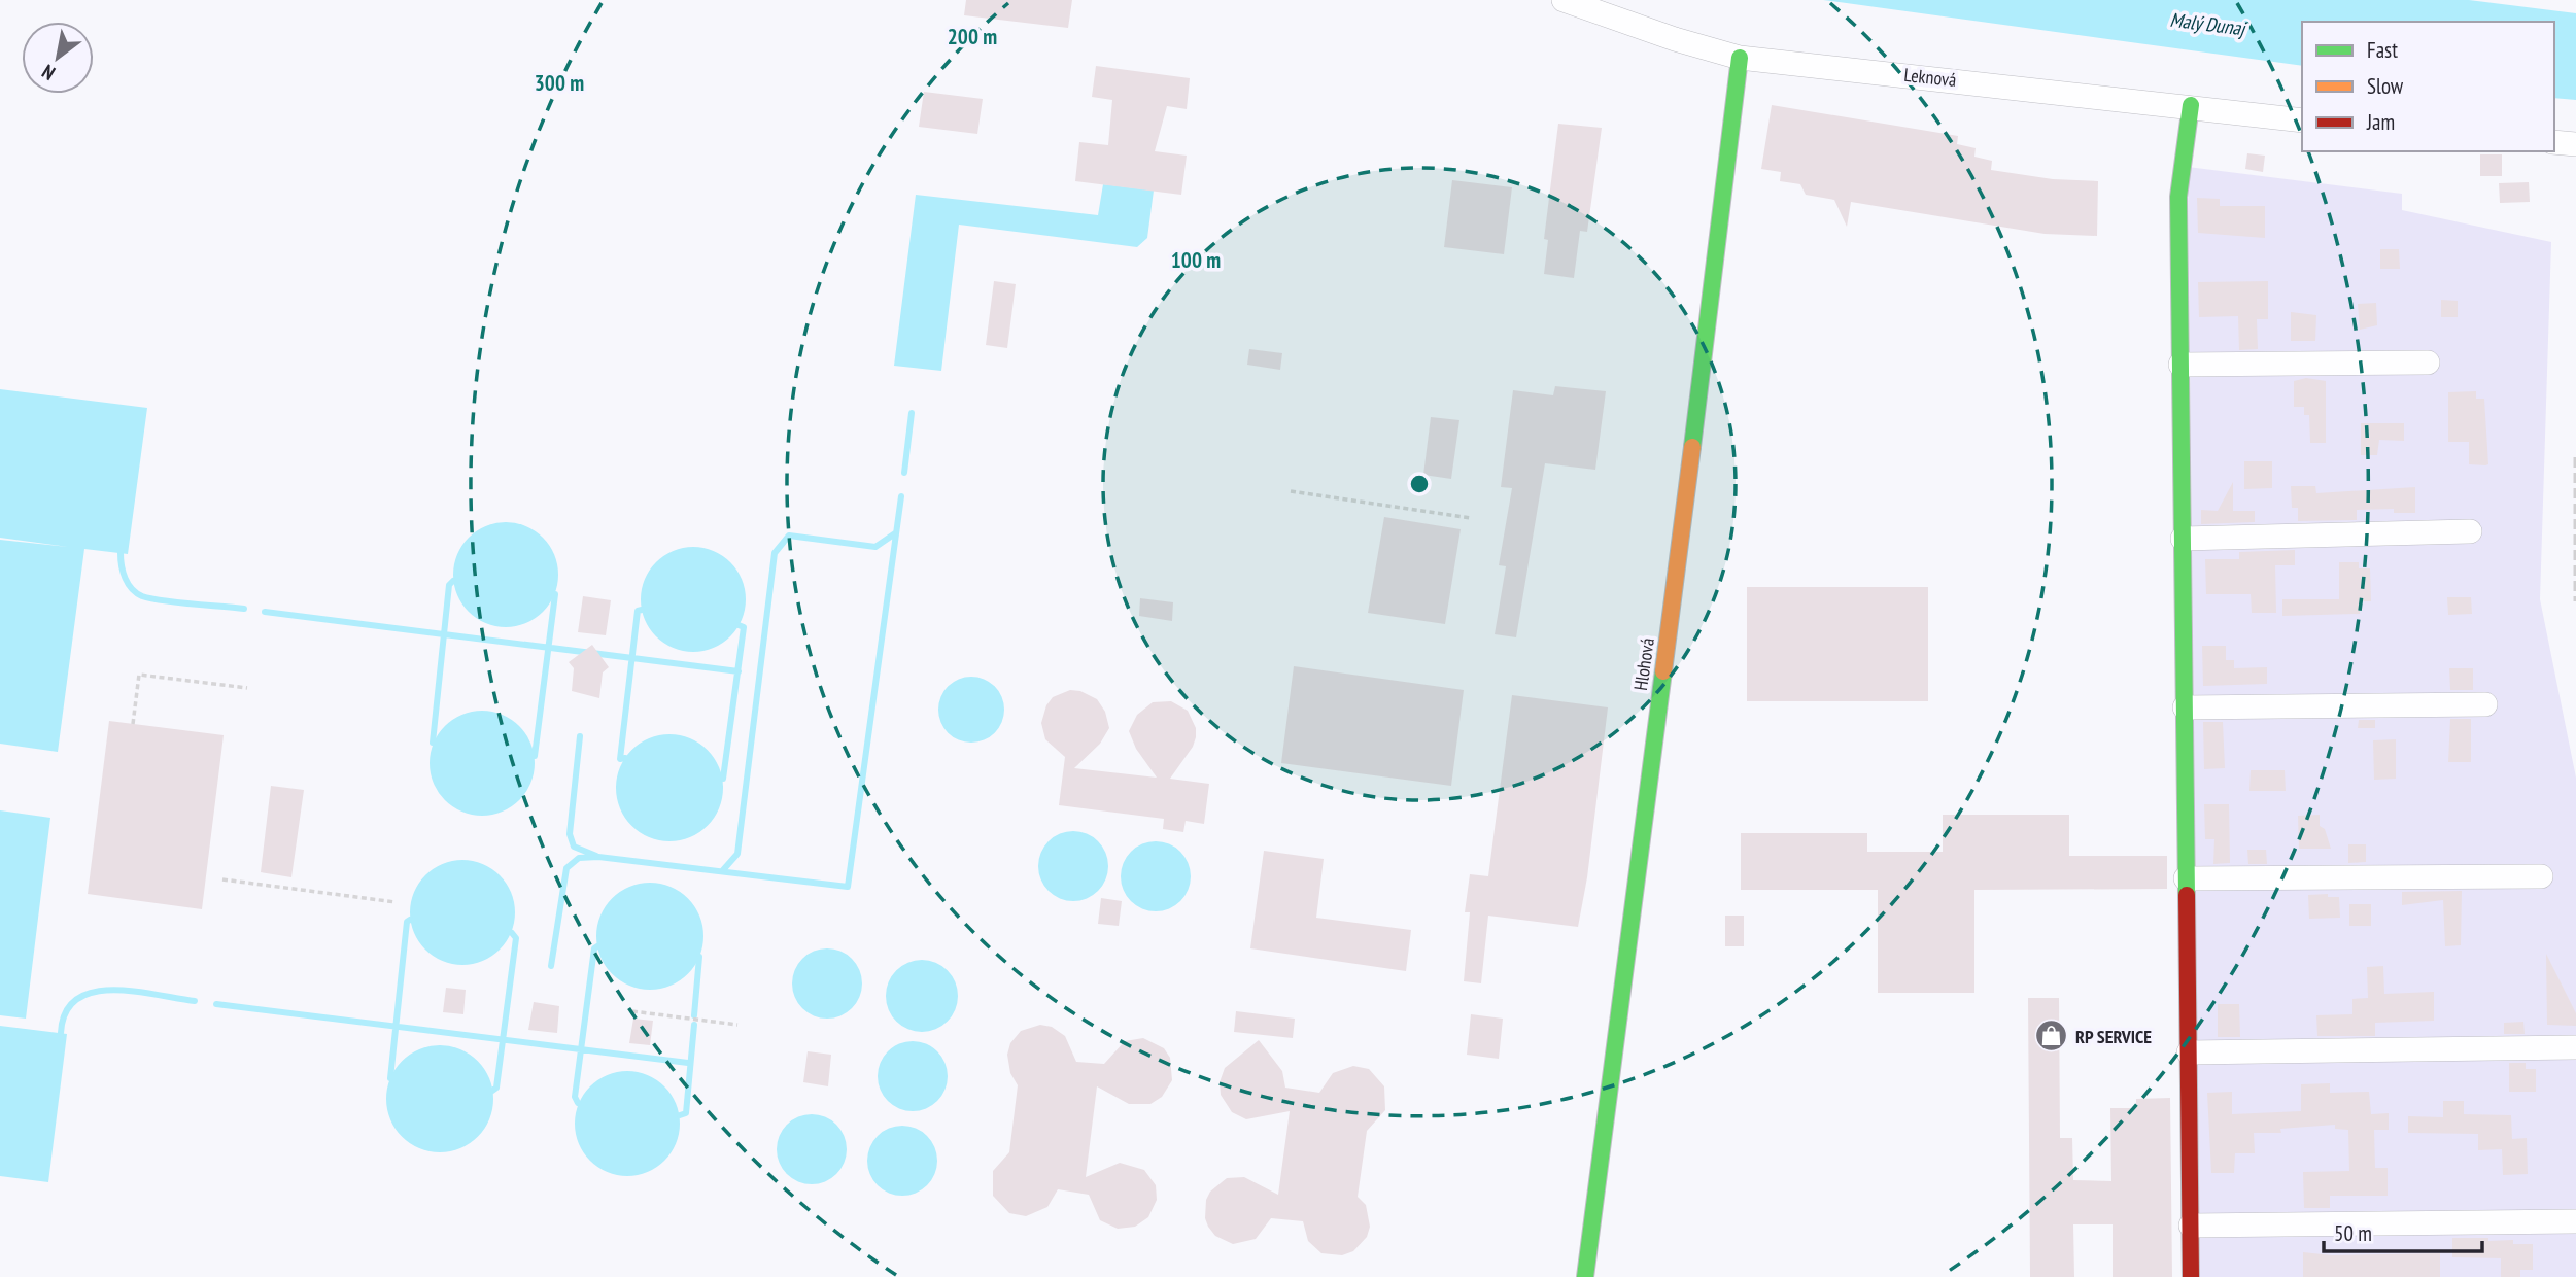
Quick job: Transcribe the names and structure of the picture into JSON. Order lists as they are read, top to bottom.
{
  "streets": {
    "street": ["Leknová", "Hlohová"]
  },
  "crossings": [
    ["Leknová", "Hlohová"]
  ],
  "water": ["Malý Dunaj"],
  "places": {
    "shop": ["RP SERVICE"]
  },
  "legend": ["Fast", "Slow", "Jam"],
  "scale_bar": "50 m",
  "north": "bottom left",
  "rings": ["200 m", "300 m", "100 m"]
}
